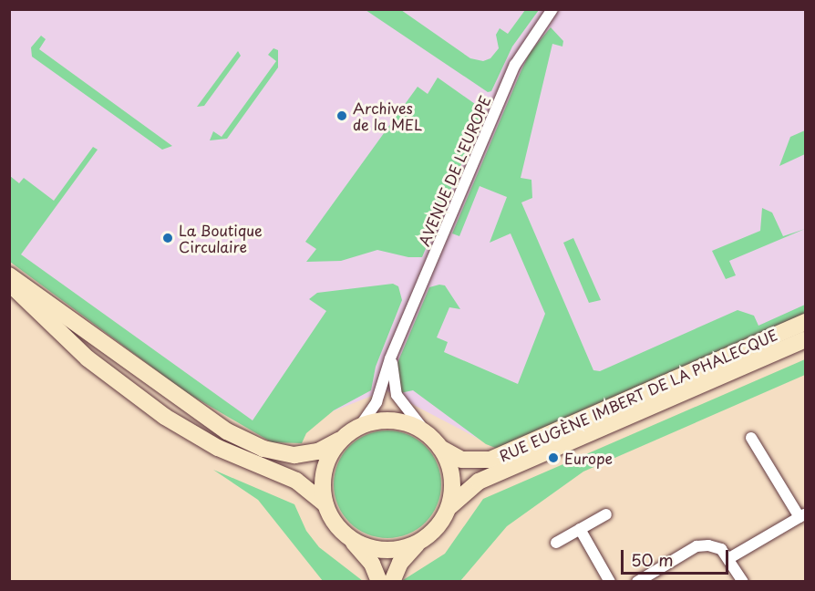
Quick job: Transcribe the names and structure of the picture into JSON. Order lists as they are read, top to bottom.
{
  "streets": {
    "street": ["AVENUE DE L'EUROPE", "RUE EUGÈNE IMBERT DE LA PHALECQUE"]
  },
  "crossings": [
    ["AVENUE DE L'EUROPE", "RUE EUGÈNE IMBERT DE LA PHALECQUE"]
  ],
  "places": ["Archives de la MEL", "La Boutique Circulaire", "Europe"],
  "scale_bar": "50 m"
}
